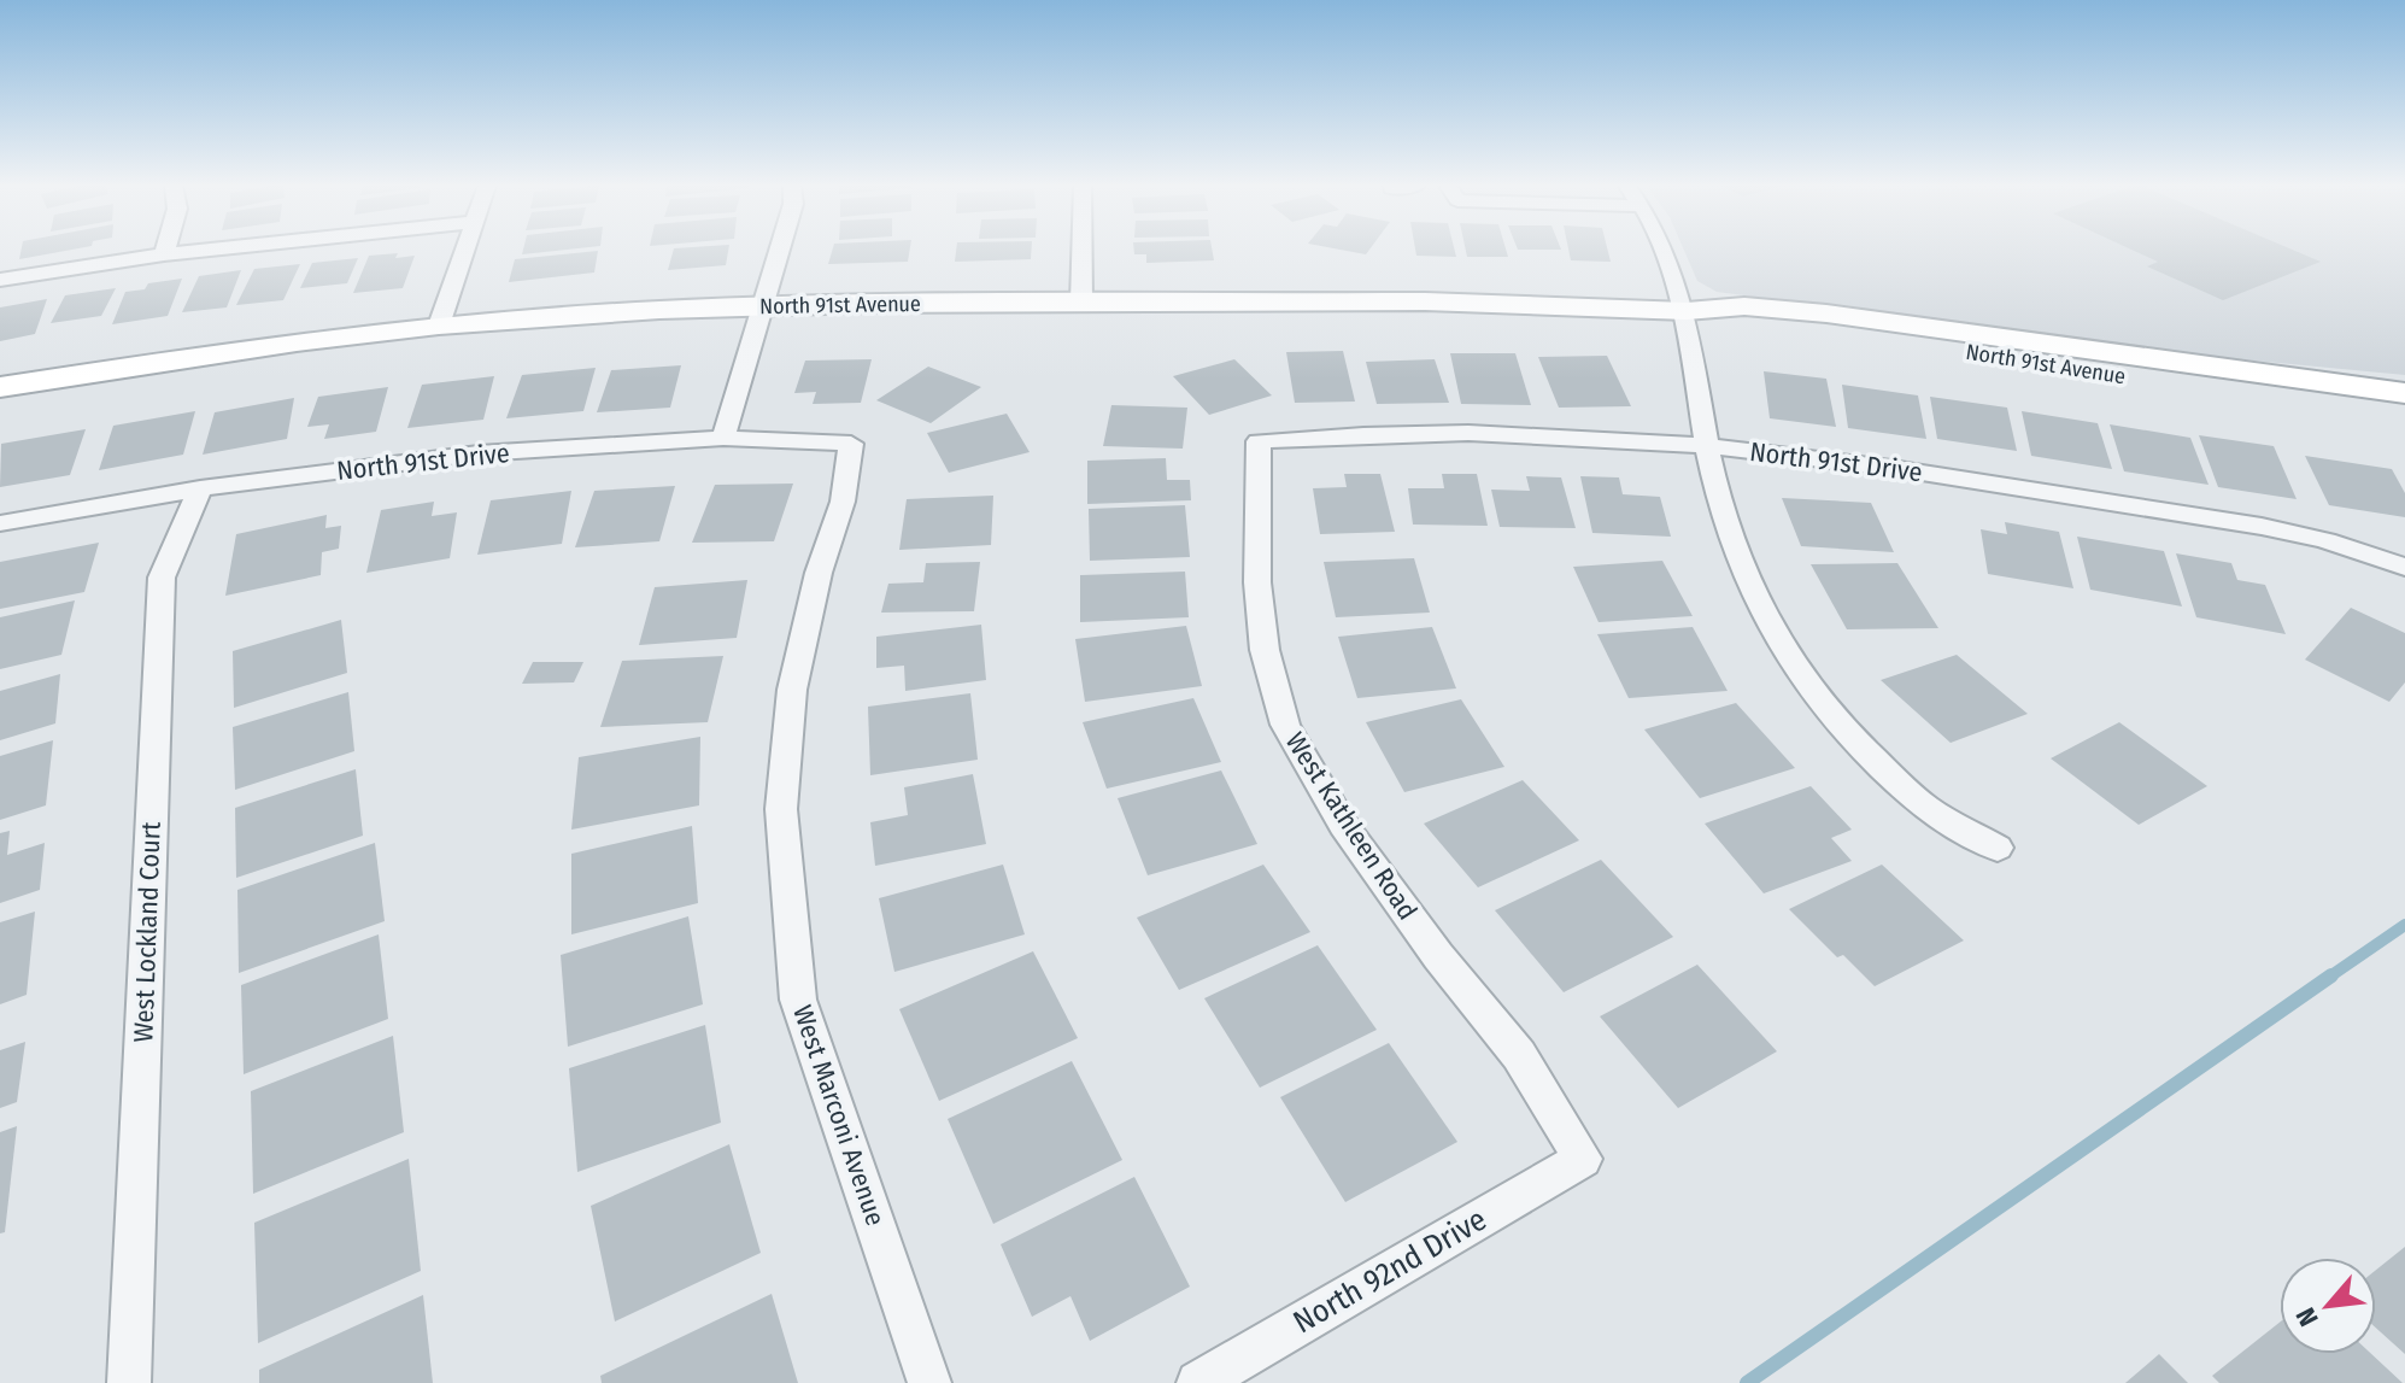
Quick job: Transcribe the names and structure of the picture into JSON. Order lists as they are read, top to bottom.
{
  "streets": {
    "main road": ["North 91st Avenue"],
    "street": [
      "North 91st Drive",
      "West Kathleen Road",
      "West Lockland Court",
      "West Marconi Avenue",
      "North 92nd Drive"
    ]
  },
  "crossings": [
    ["North 91st Drive", "West Kathleen Road"],
    ["North 91st Drive", "West Lockland Court"],
    ["North 91st Drive", "West Marconi Avenue"],
    ["West Kathleen Road", "North 92nd Drive"]
  ],
  "north": "bottom left"
}
